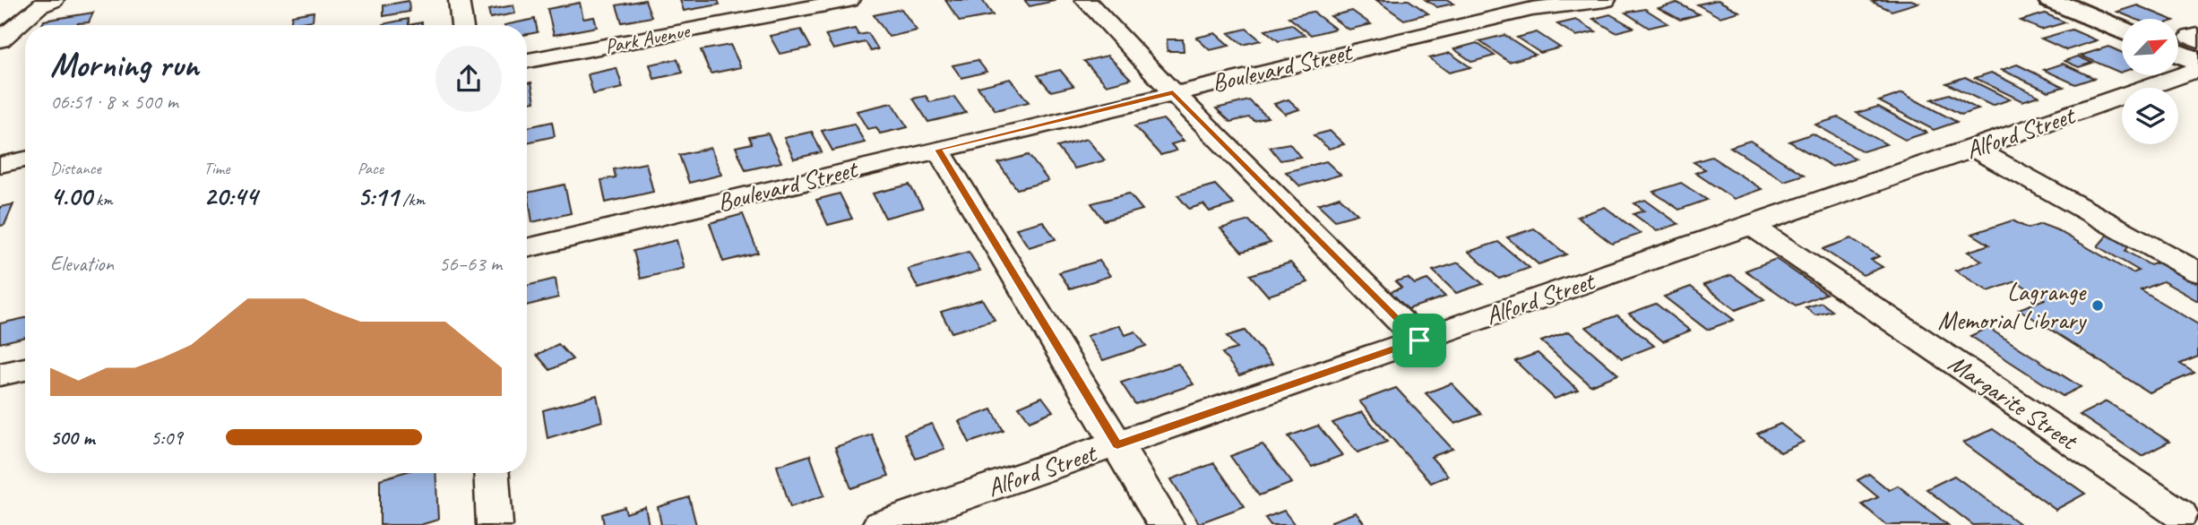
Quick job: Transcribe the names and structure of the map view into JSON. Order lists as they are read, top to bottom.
{
  "streets": {
    "street": [
      "Park Avenue",
      "Boulevard Street",
      "Alford Street",
      "Margarite Street"
    ]
  },
  "crossings": [
    ["Alford Street", "Margarite Street"]
  ],
  "places": ["Lagrange Memorial Library"],
  "north": "top right",
  "page": {
    "heading": ["Morning run", "06:51 · 8 × 500 m"],
    "stats": [
      ["Distance", "4.00 km"],
      ["Time", "20:44"],
      ["Pace", "5:11 /km"]
    ],
    "chart": ["Elevation", "56–63 m"],
    "list": [
      {
        "name": "500 m",
        "note": "5:09"
      }
    ]
  }
}
